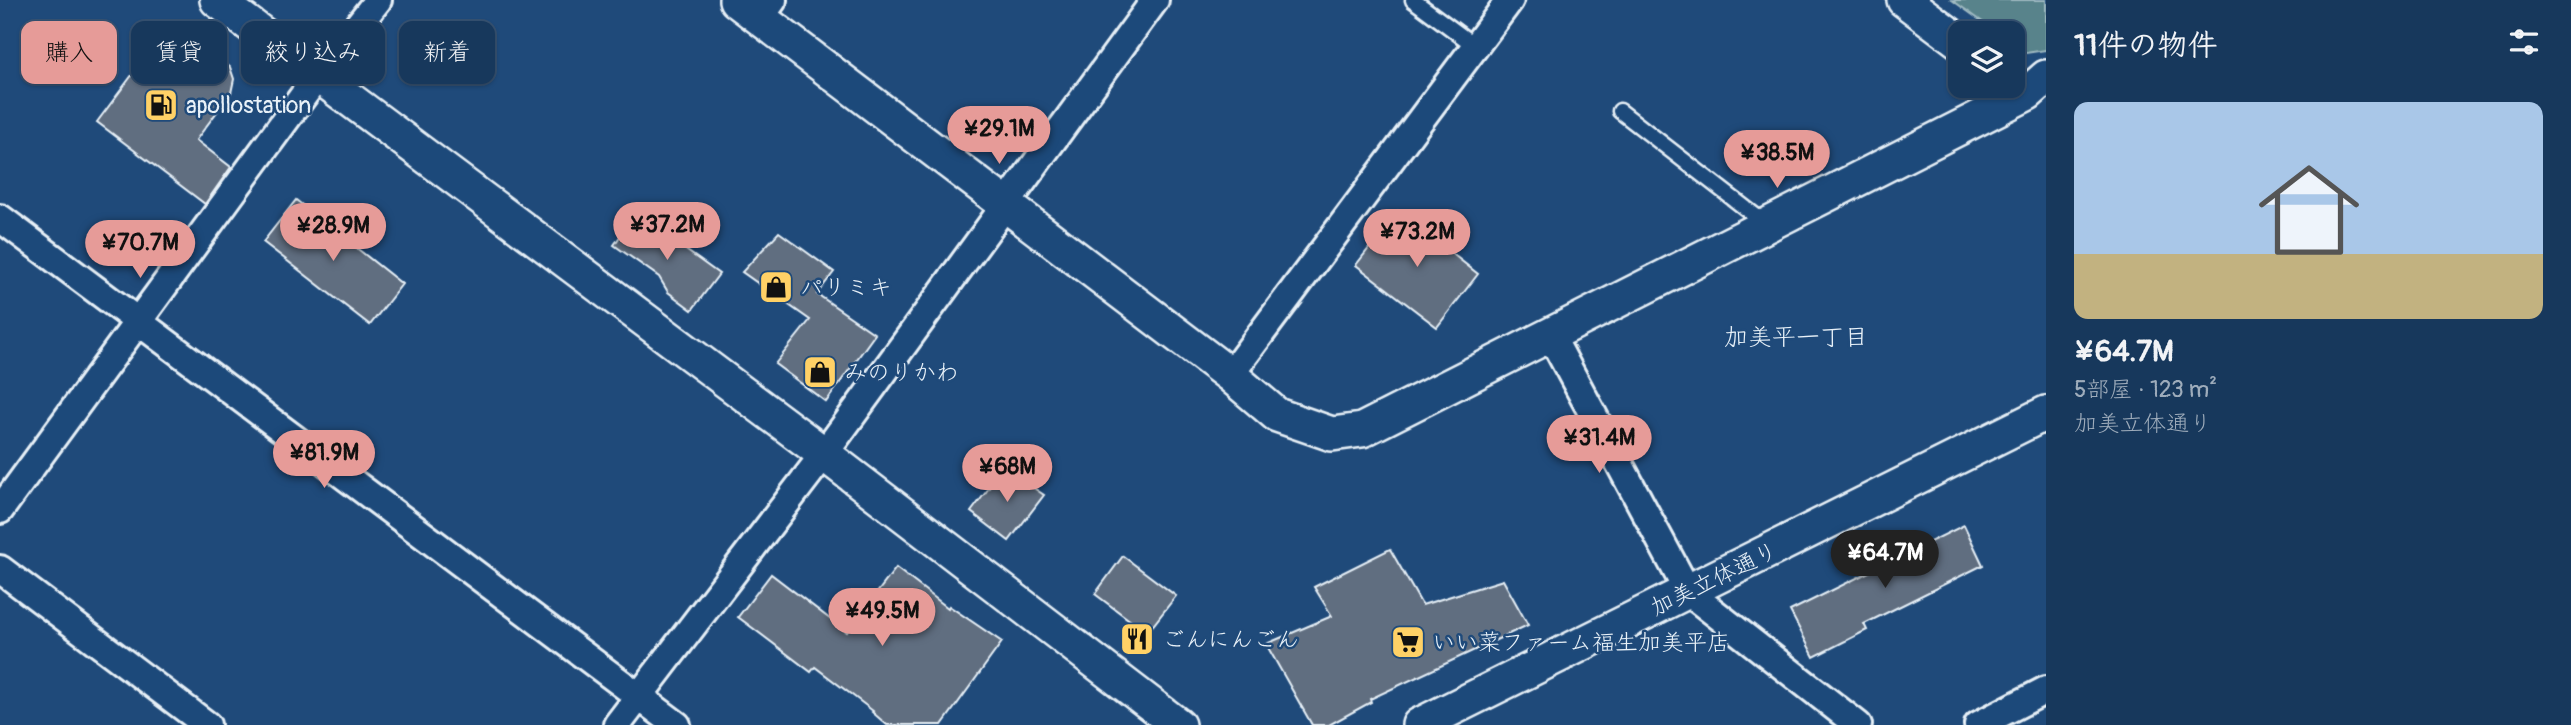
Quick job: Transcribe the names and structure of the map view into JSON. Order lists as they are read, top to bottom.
{
  "streets": {
    "street": ["加美立体通り"]
  },
  "districts": ["加美平一丁目"],
  "places": {
    "fuel station": ["apollostation"],
    "shop": ["パリミキ", "みのりかわ"],
    "restaurant": ["ごんにんごん"],
    "supermarket": ["いい菜ファーム福生加美平店"]
  },
  "page": {
    "heading": "11件の物件",
    "chip": [
      "購入",
      "賃貸",
      "絞り込み",
      "新着"
    ],
    "list": [
      {
        "name": "¥64.7M",
        "note": "5部屋 · 123 m² · 加美立体通り"
      }
    ],
    "price": [
      "¥29.1M",
      "¥38.5M",
      "¥37.2M",
      "¥28.9M",
      "¥73.2M",
      "¥70.7M",
      "¥31.4M",
      "¥81.9M",
      "¥68M",
      "¥64.7M",
      "¥49.5M"
    ]
  }
}
